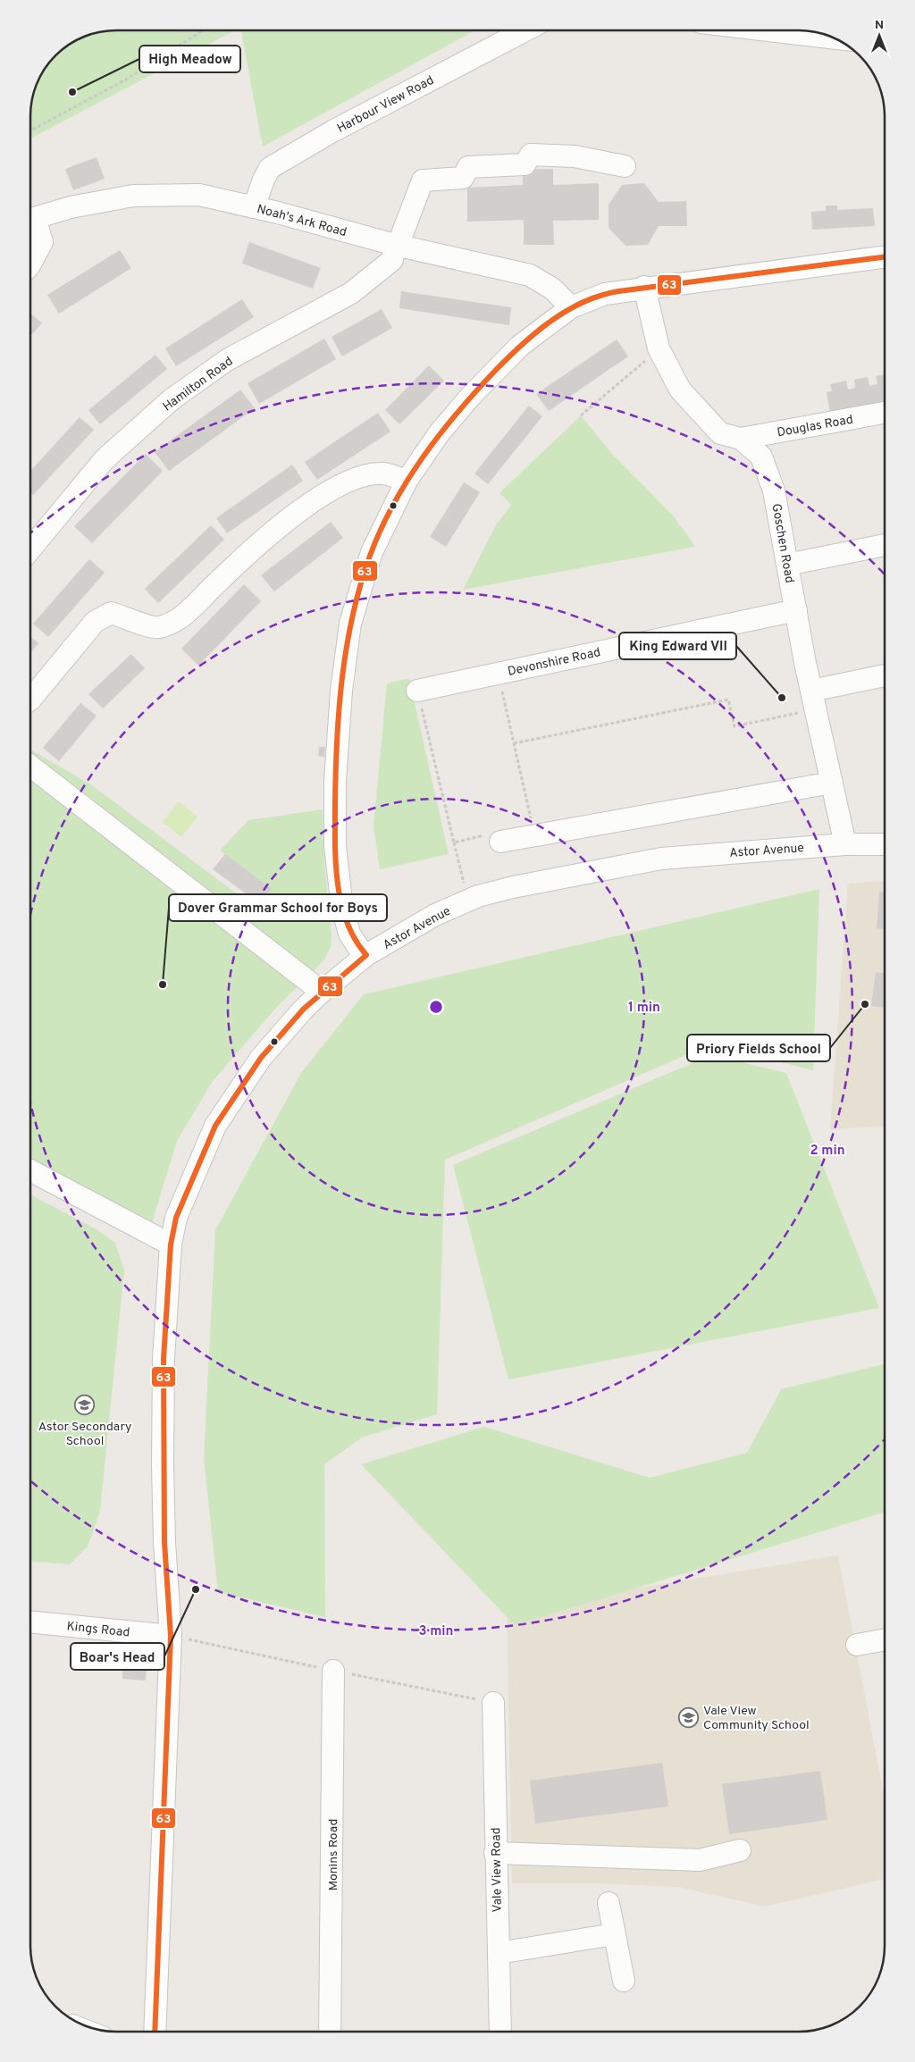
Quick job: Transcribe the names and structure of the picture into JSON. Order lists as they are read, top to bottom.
{
  "streets": {
    "street": [
      "Harbour View Road",
      "Noah's Ark Road",
      "Hamilton Road",
      "Douglas Road",
      "Goschen Road",
      "Devonshire Road",
      "Astor Avenue",
      "Kings Road",
      "Monins Road",
      "Vale View Road"
    ]
  },
  "crossings": [
    ["Harbour View Road", "Noah's Ark Road"],
    ["Noah's Ark Road", "Hamilton Road"],
    ["Douglas Road", "Goschen Road"],
    ["Goschen Road", "Devonshire Road"],
    ["Goschen Road", "Astor Avenue"],
    ["Astor Avenue", "Kings Road"]
  ],
  "places": {
    "other": [
      "High Meadow",
      "King Edward VII",
      "Dover Grammar School for Boys",
      "Priory Fields School",
      "Boar's Head"
    ],
    "school or university": ["Astor Secondary School", "Vale View Community School"]
  },
  "lines": ["transit line 63"],
  "north": "top",
  "rings": ["1 min", "2 min", "3 min"]
}
